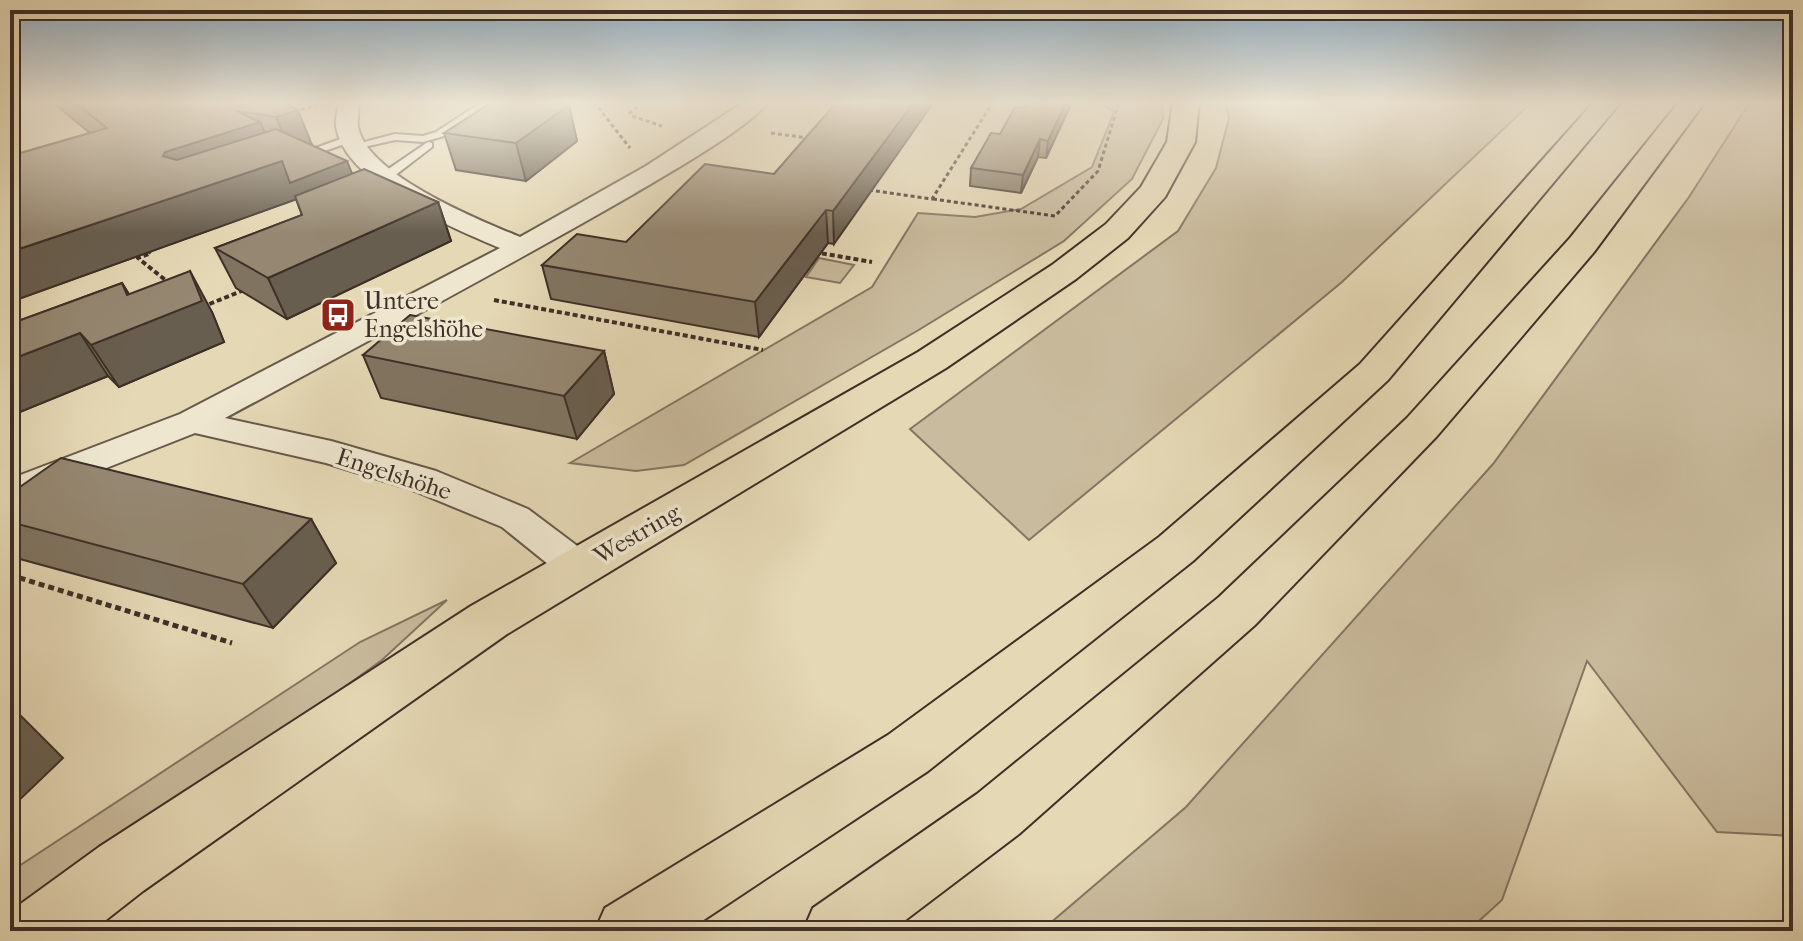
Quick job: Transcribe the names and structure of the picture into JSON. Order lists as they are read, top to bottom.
{
  "streets": {
    "main road": ["Westring"],
    "street": ["Engelshöhe"]
  },
  "crossings": [
    ["Engelshöhe", "Westring"]
  ],
  "places": {
    "bus stop": ["Untere Engelshöhe"]
  }
}
